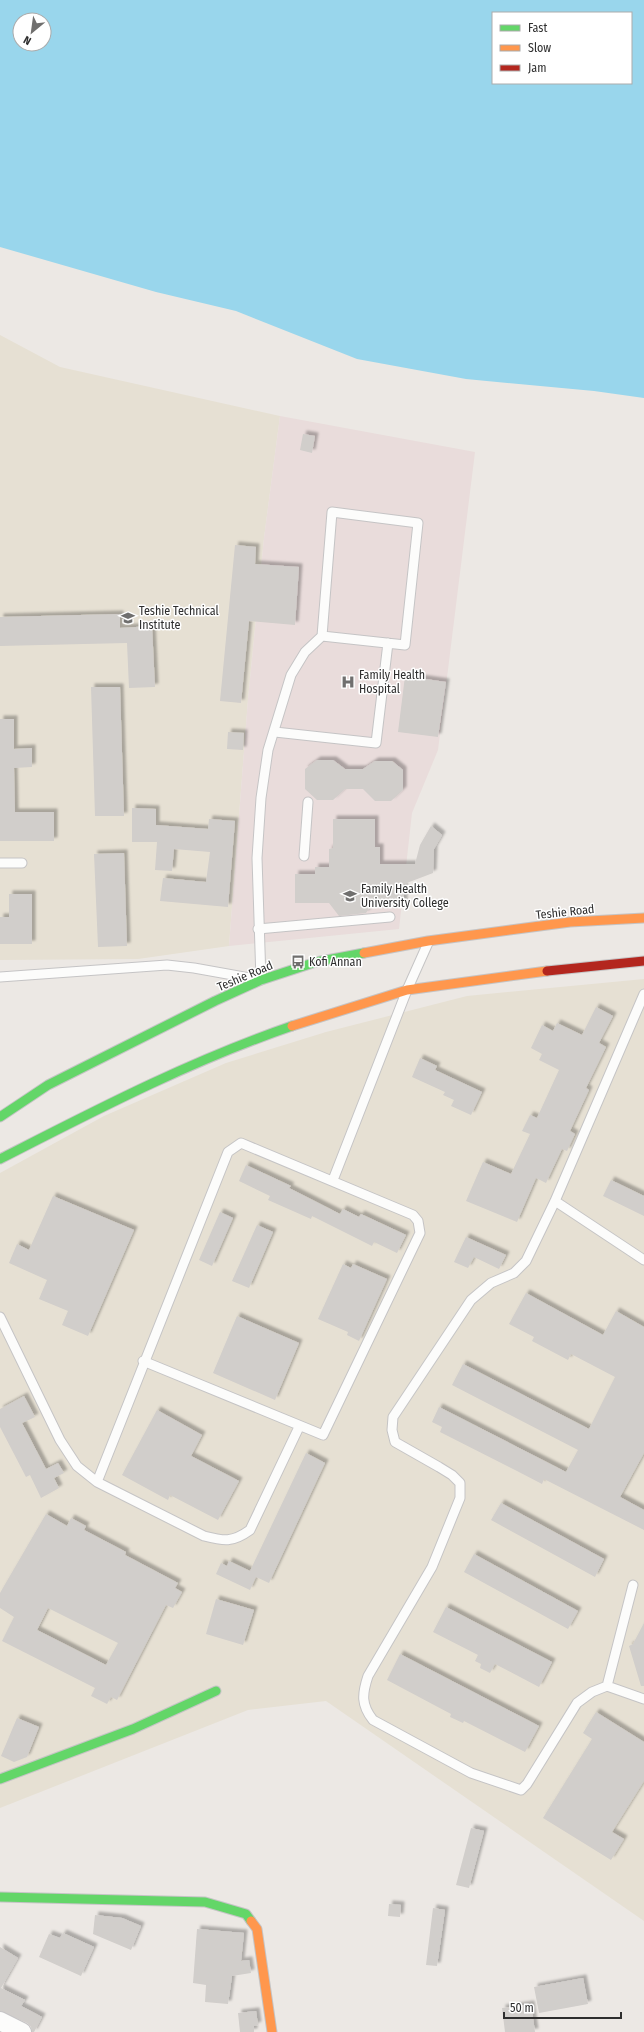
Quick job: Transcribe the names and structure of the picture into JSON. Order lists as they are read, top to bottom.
{
  "streets": {
    "main road": ["Teshie Road"]
  },
  "places": {
    "school or university": ["Teshie Technical Institute", "Family Health University College"],
    "hospital": ["Family Health Hospital"],
    "bus stop": ["Kofi Annan"]
  },
  "legend": ["Fast", "Slow", "Jam"],
  "scale_bar": "50 m",
  "north": "bottom left"
}
